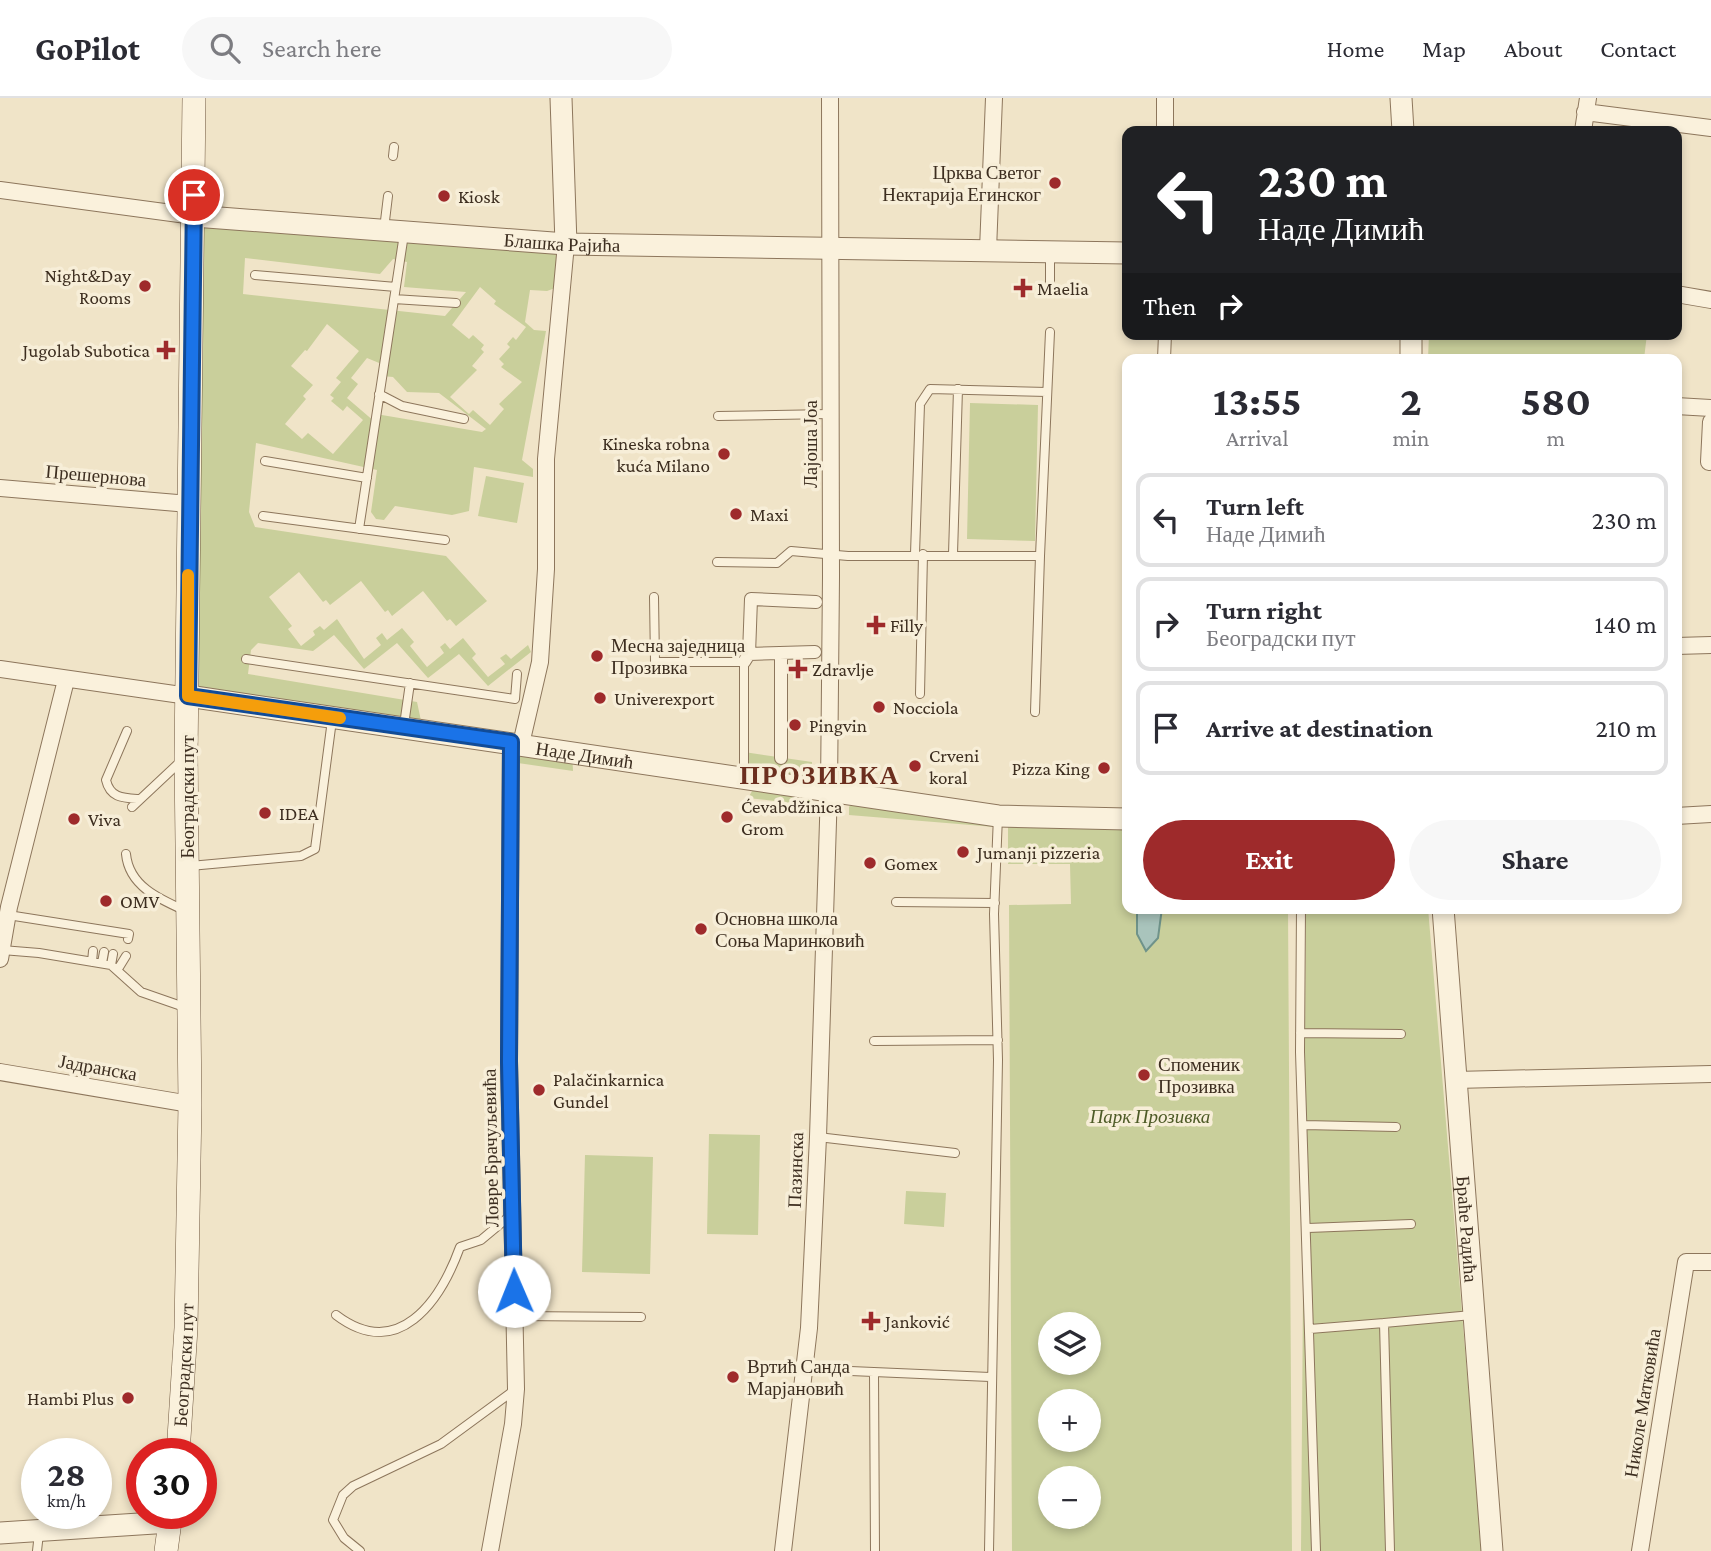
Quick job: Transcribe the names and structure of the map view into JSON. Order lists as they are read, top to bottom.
{
  "streets": {
    "main road": ["Београдски пут"],
    "street": [
      "Блашка Рајића",
      "Лајоша Јоа",
      "Прешернова",
      "Наде Димић",
      "Јадранска",
      "Ловре Брачуљевића",
      "Пазинска",
      "Браће Радића",
      "Николе Матковића"
    ]
  },
  "crossings": [
    ["Блашка Рајића", "Лајоша Јоа"],
    ["Блашка Рајића", "Београдски пут"],
    ["Блашка Рајића", "Ловре Брачуљевића"],
    ["Лајоша Јоа", "Наде Димић"],
    ["Лајоша Јоа", "Пазинска"],
    ["Прешернова", "Београдски пут"],
    ["Наде Димић", "Београдски пут"],
    ["Наде Димић", "Ловре Брачуљевића"],
    ["Наде Димић", "Пазинска"],
    ["Београдски пут", "Јадранска"]
  ],
  "districts": ["ПРОЗИВКА"],
  "parks": ["Парк Прозивка"],
  "places": {
    "other": [
      "Црква Светог Нектарија Егинског",
      "Kiosk",
      "Night&Day Rooms",
      "Kineska robna kuća Milano",
      "Maxi",
      "Месна заједница Прозивка",
      "Univerexport",
      "Nocciola",
      "Pingvin",
      "Crveni koral",
      "Pizza King",
      "IDEA",
      "Ćevabdžinica Grom",
      "Viva",
      "Jumanji pizzeria",
      "Gomex",
      "OMV",
      "Основна школа Соња Маринковић",
      "Споменик Прозивка",
      "Palačinkarnica Gundel",
      "Вртић Санда Марјановић",
      "Hambi Plus"
    ],
    "health": [
      "Maelia",
      "Jugolab Subotica",
      "Filly",
      "Zdravlje",
      "Janković"
    ]
  },
  "page": {
    "header": "GoPilot",
    "search": "Search here",
    "nav": [
      "Home",
      "Map",
      "About",
      "Contact"
    ],
    "turn": ["230 m", "Наде Димић"],
    "then": "Then",
    "eta": [
      "13:55",
      "Arrival",
      "2",
      "min",
      "580",
      "m"
    ],
    "list": [
      {
        "name": "Turn left",
        "note": "Наде Димић",
        "value": "230 m"
      },
      {
        "name": "Turn right",
        "note": "Београдски пут",
        "value": "140 m"
      },
      {
        "name": "Arrive at destination",
        "value": "210 m"
      }
    ],
    "buttons": ["Exit", "Share"],
    "map_buttons": ["+", "−"],
    "speed": "28 km/h",
    "limit": "30"
  }
}
